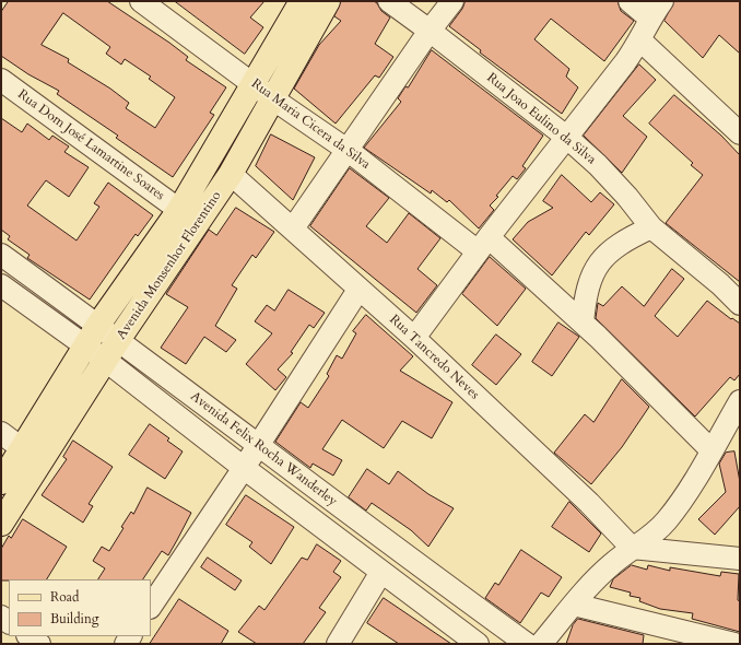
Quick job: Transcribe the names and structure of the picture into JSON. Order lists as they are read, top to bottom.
{
  "streets": {
    "main road": ["Avenida Monsenhor Florentino"],
    "street": [
      "Rua Joao Eulino da Silva",
      "Rua Maria Cicera da Silva",
      "Rua Dom José Lamartine Soares",
      "Rua Tancredo Neves",
      "Avenida Felix Rocha Wanderley"
    ]
  },
  "crossings": [
    ["Rua Maria Cicera da Silva", "Avenida Monsenhor Florentino"],
    ["Rua Dom José Lamartine Soares", "Avenida Monsenhor Florentino"],
    ["Avenida Monsenhor Florentino", "Rua Tancredo Neves"],
    ["Avenida Monsenhor Florentino", "Avenida Felix Rocha Wanderley"]
  ],
  "legend": ["Road", "Building"]
}
